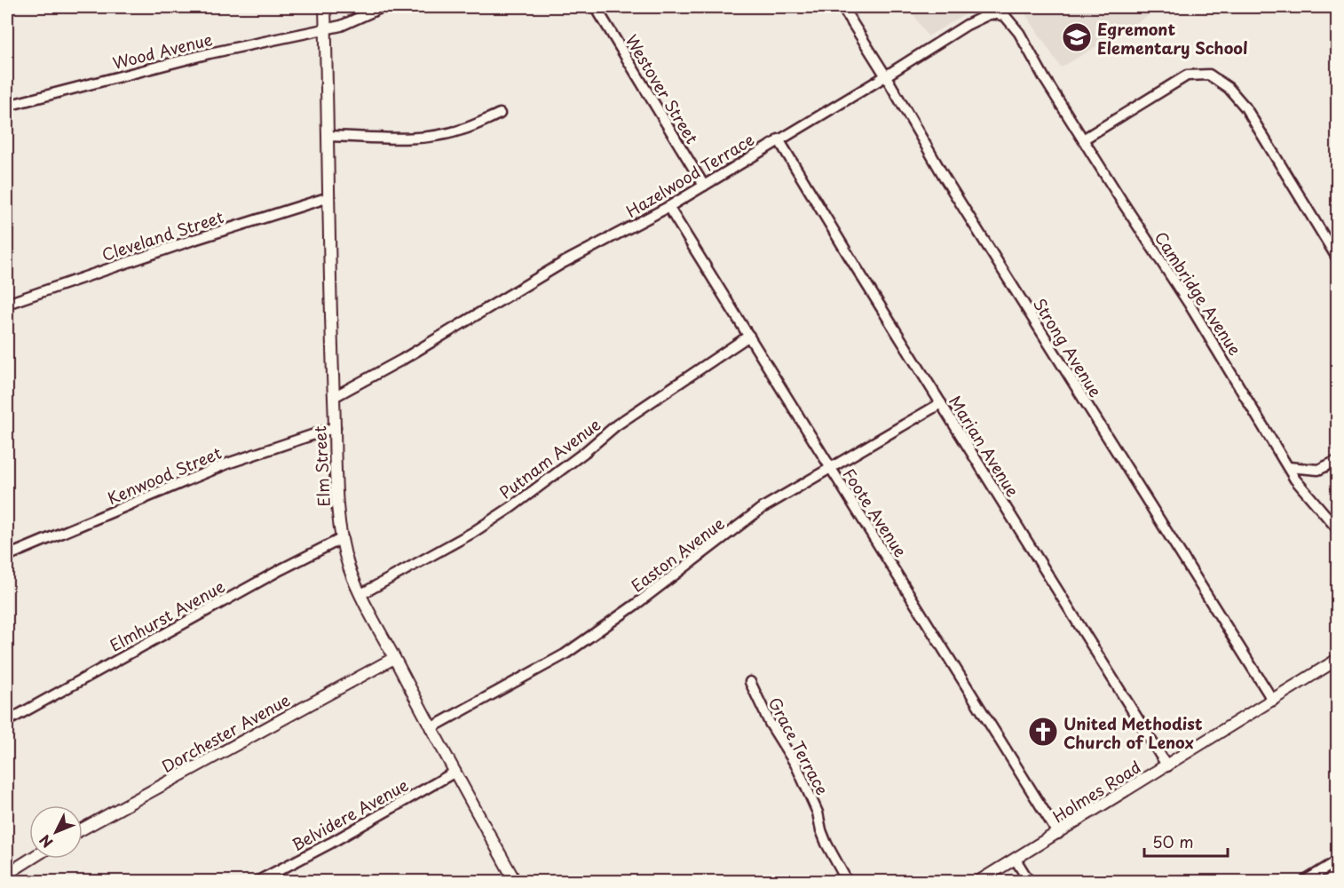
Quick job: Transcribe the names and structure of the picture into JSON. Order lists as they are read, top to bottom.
{
  "streets": {
    "street": [
      "Wood Avenue",
      "Westover Street",
      "Hazelwood Terrace",
      "Cleveland Street",
      "Cambridge Avenue",
      "Strong Avenue",
      "Marian Avenue",
      "Putnam Avenue",
      "Elm Street",
      "Kenwood Street",
      "Foote Avenue",
      "Easton Avenue",
      "Elmhurst Avenue",
      "Dorchester Avenue",
      "Grace Terrace",
      "Holmes Road",
      "Belvidere Avenue"
    ]
  },
  "crossings": [
    ["Wood Avenue", "Elm Street"],
    ["Westover Street", "Hazelwood Terrace"],
    ["Hazelwood Terrace", "Cambridge Avenue"],
    ["Hazelwood Terrace", "Strong Avenue"],
    ["Hazelwood Terrace", "Marian Avenue"],
    ["Hazelwood Terrace", "Elm Street"],
    ["Hazelwood Terrace", "Foote Avenue"],
    ["Cleveland Street", "Elm Street"],
    ["Strong Avenue", "Holmes Road"],
    ["Marian Avenue", "Easton Avenue"],
    ["Marian Avenue", "Holmes Road"],
    ["Putnam Avenue", "Elm Street"],
    ["Putnam Avenue", "Foote Avenue"],
    ["Elm Street", "Kenwood Street"],
    ["Elm Street", "Easton Avenue"],
    ["Elm Street", "Elmhurst Avenue"],
    ["Elm Street", "Dorchester Avenue"],
    ["Elm Street", "Belvidere Avenue"],
    ["Foote Avenue", "Easton Avenue"],
    ["Foote Avenue", "Holmes Road"]
  ],
  "places": {
    "school or university": ["Egremont Elementary School"],
    "church": ["United Methodist Church of Lenox"]
  },
  "scale_bar": "50 m",
  "north": "bottom left"
}
